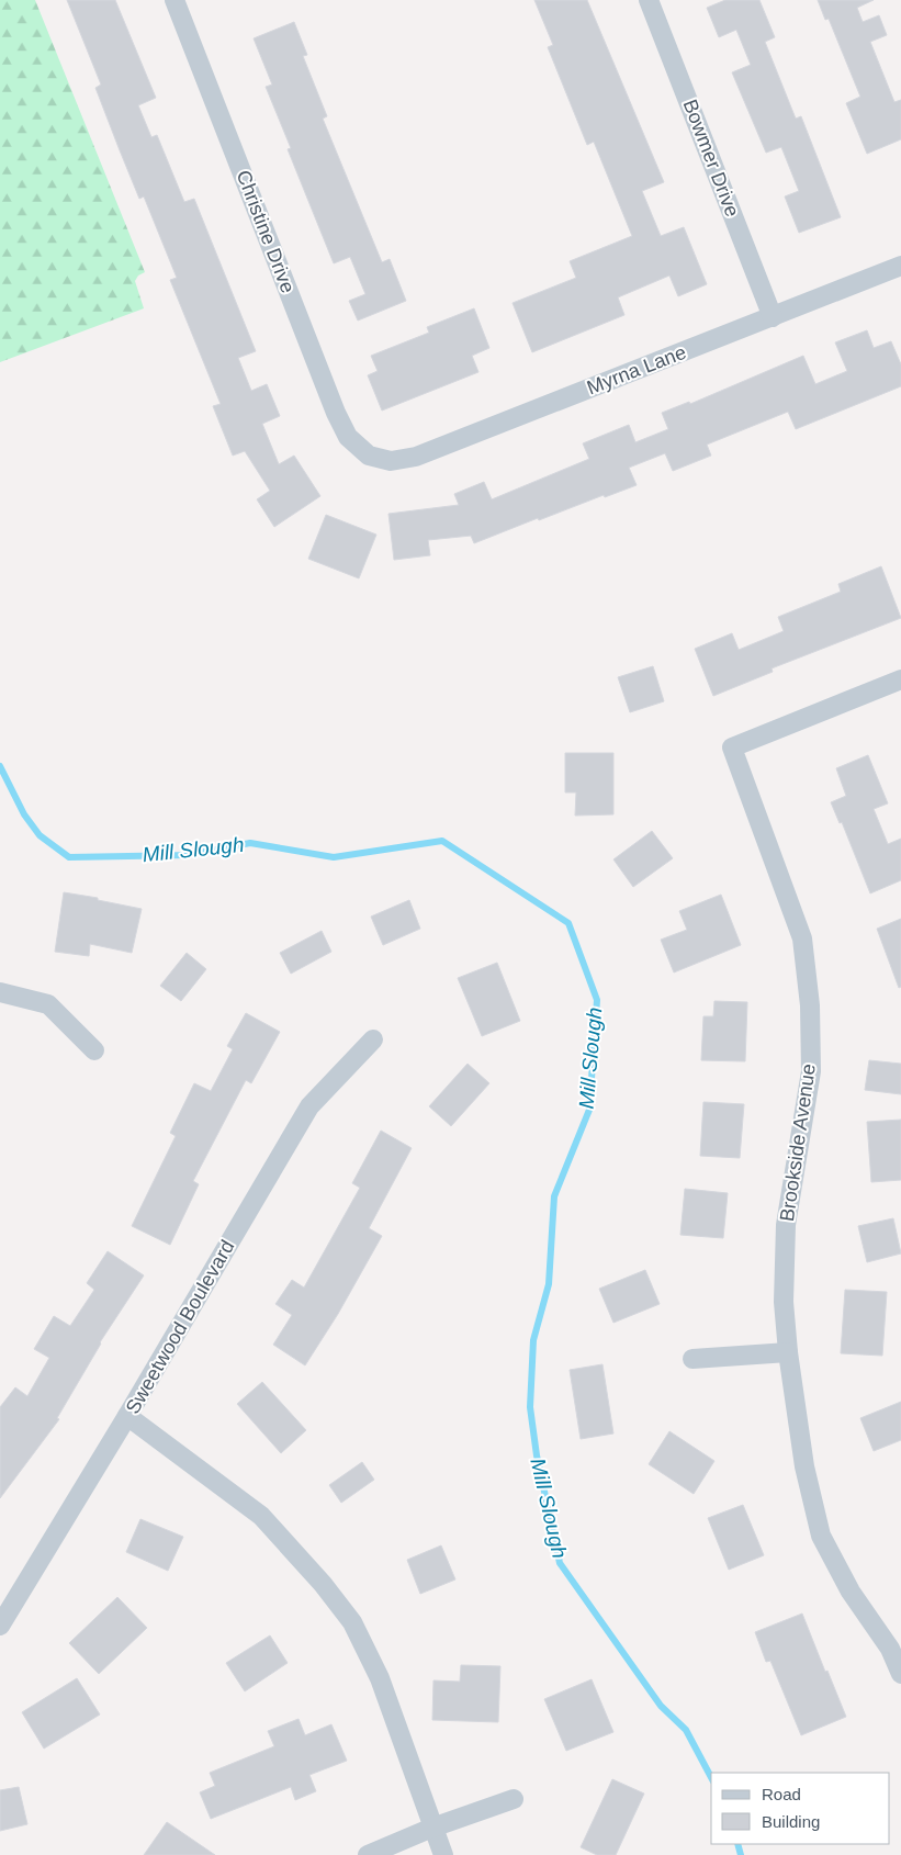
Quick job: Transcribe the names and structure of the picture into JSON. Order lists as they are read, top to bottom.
{
  "streets": {
    "street": [
      "Bowmer Drive",
      "Christine Drive",
      "Myrna Lane",
      "Brookside Avenue",
      "Sweetwood Boulevard"
    ]
  },
  "crossings": [
    ["Bowmer Drive", "Myrna Lane"],
    ["Christine Drive", "Myrna Lane"]
  ],
  "water": ["Mill Slough"],
  "legend": ["Road", "Building"]
}
